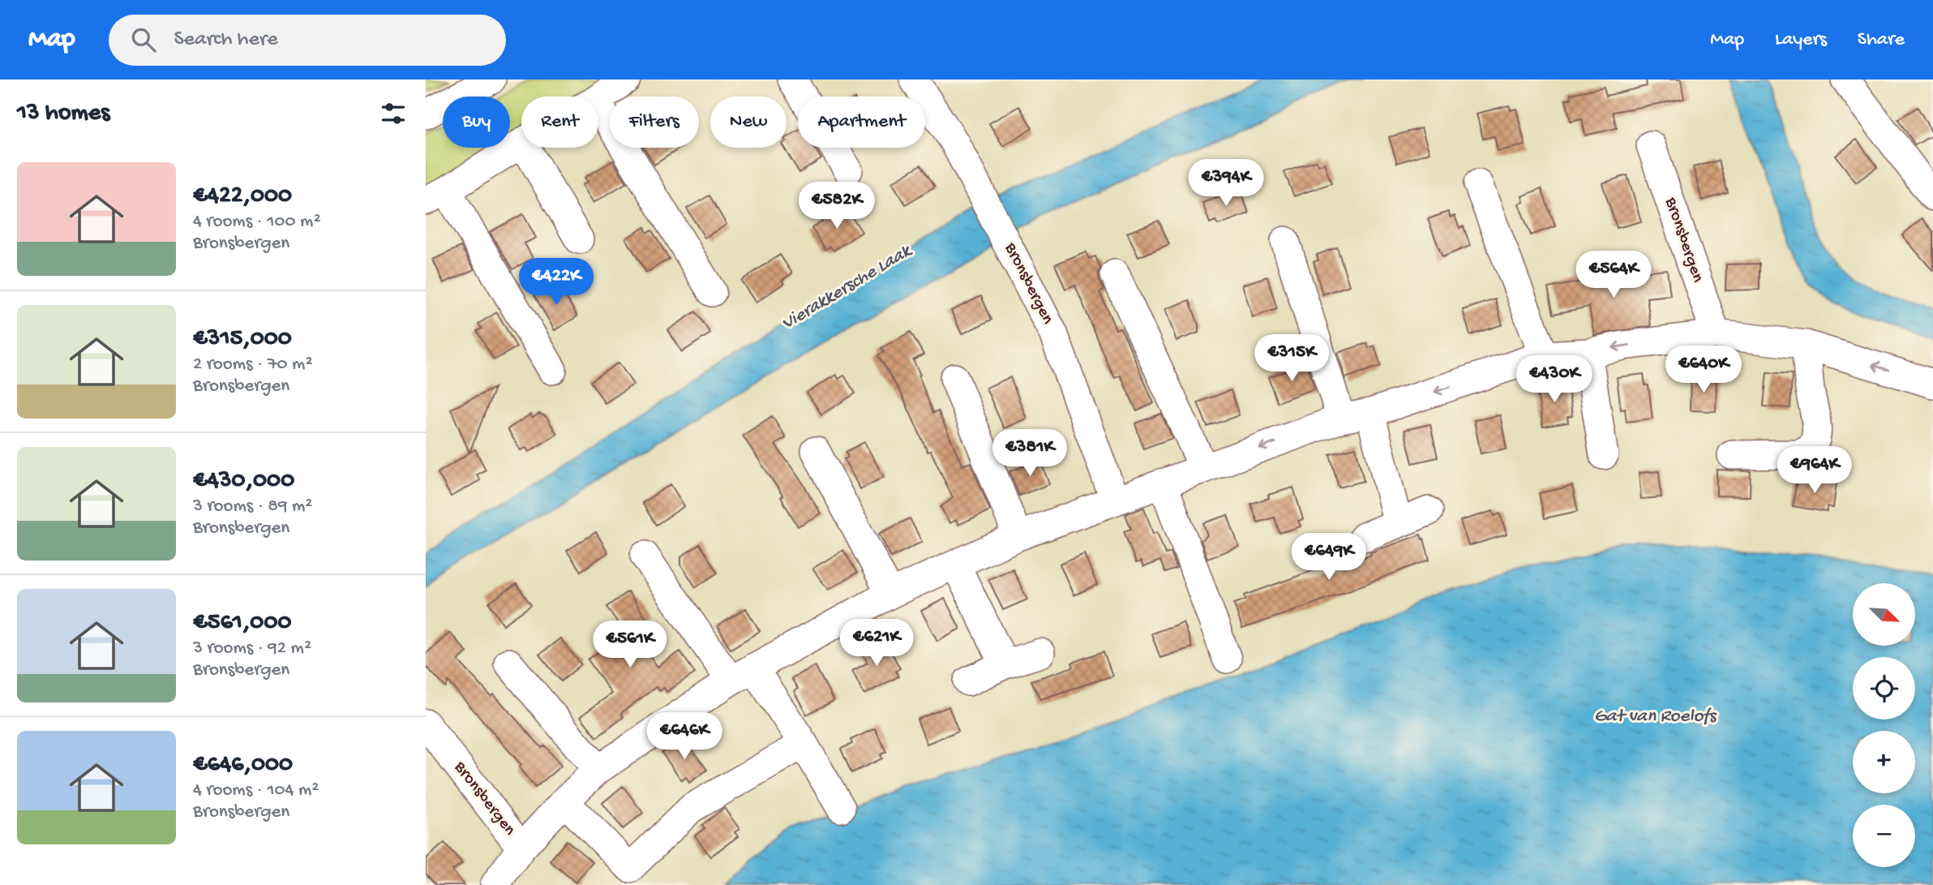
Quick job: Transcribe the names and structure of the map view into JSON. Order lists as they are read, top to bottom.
{
  "streets": {
    "street": ["Bronsbergen"]
  },
  "water": ["Vierakkersche Laak", "Gat van Roelofs"],
  "north": "bottom right",
  "page": {
    "header": "Map",
    "search": "Search here",
    "nav": ["Map", "Layers", "Share"],
    "heading": "13 homes",
    "chip": [
      "Buy",
      "Rent",
      "Filters",
      "New",
      "Apartment"
    ],
    "list": [
      {
        "name": "€422,000",
        "note": "4 rooms · 100 m² · Bronsbergen"
      },
      {
        "name": "€315,000",
        "note": "2 rooms · 70 m² · Bronsbergen"
      },
      {
        "name": "€430,000",
        "note": "3 rooms · 89 m² · Bronsbergen"
      },
      {
        "name": "€561,000",
        "note": "3 rooms · 92 m² · Bronsbergen"
      },
      {
        "name": "€646,000",
        "note": "4 rooms · 104 m² · Bronsbergen"
      }
    ],
    "price": [
      "€394K",
      "€582K",
      "€564K",
      "€422K",
      "€315K",
      "€640K",
      "€430K",
      "€381K",
      "€964K",
      "€649K",
      "€621K",
      "€561K",
      "€646K"
    ],
    "map_buttons": ["+", "−"]
  }
}
